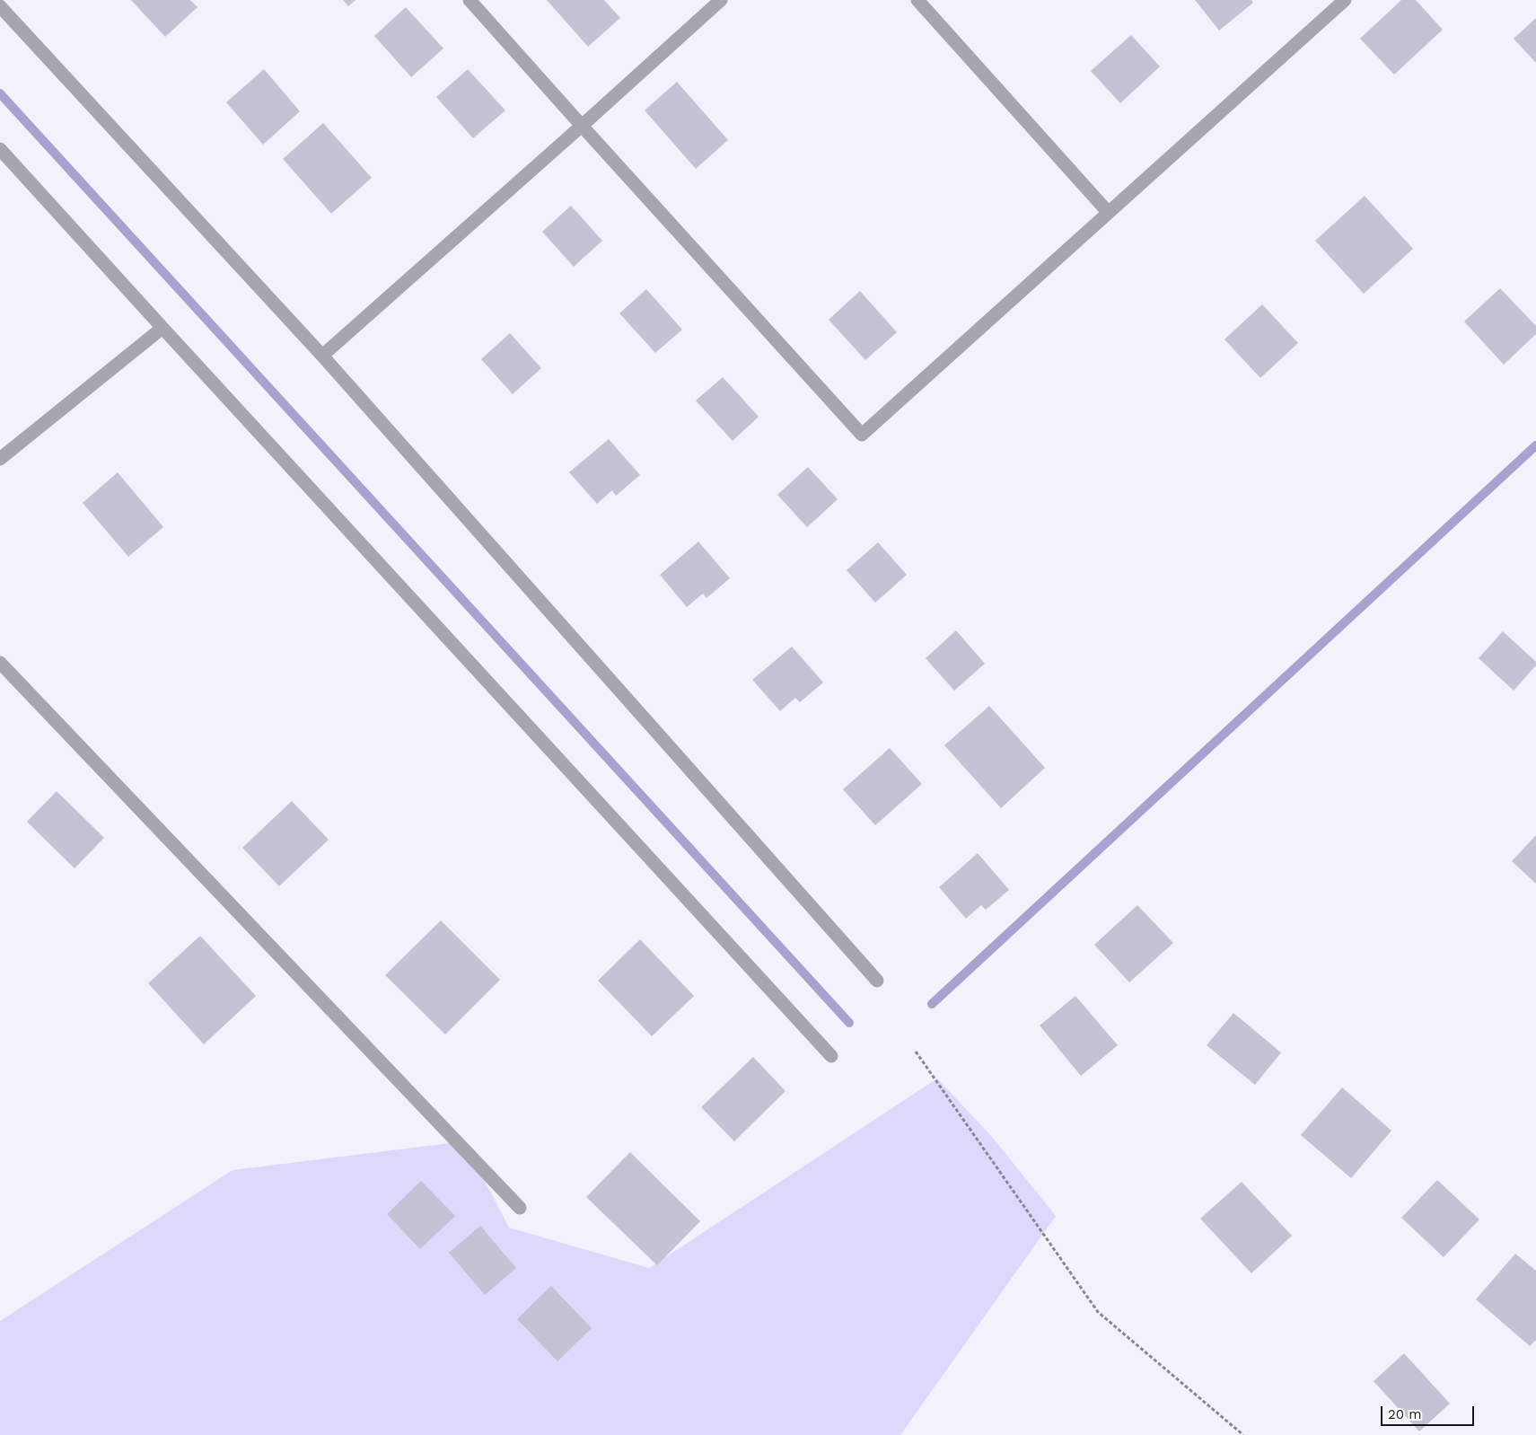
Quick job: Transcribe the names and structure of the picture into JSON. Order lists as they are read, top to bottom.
{
  "scale_bar": "20 m"
}
